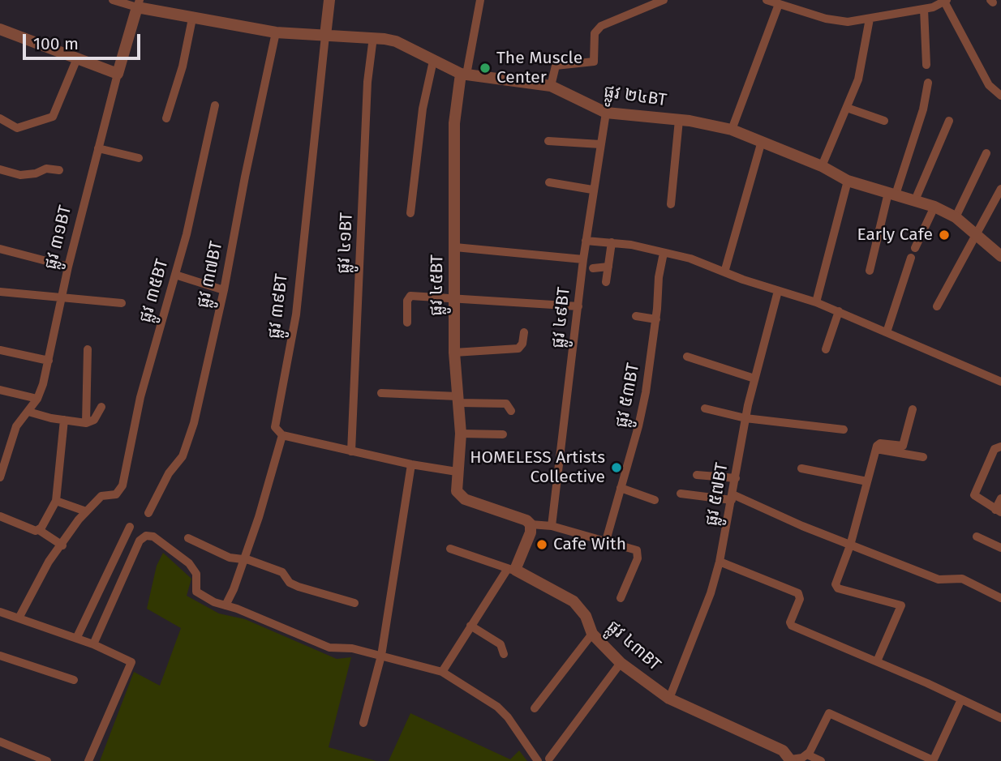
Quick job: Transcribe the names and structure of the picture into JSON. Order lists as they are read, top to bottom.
{
  "streets": {
    "street": [
      "ផ្លូវ ២៤BT",
      "ផ្លូវ ៣១BT",
      "ផ្លូវ ៤១BT",
      "ផ្លូវ ៣៧BT",
      "ផ្លូវ ៤៥BT",
      "ផ្លូវ ៣៥BT",
      "ផ្លូវ ៣៩BT",
      "ផ្លូវ ៤៩BT",
      "ផ្លូវ ៥៣BT",
      "ផ្លូវ ៥៧BT",
      "ផ្លូវ ៤៣BT"
    ]
  },
  "crossings": [
    ["ផ្លូវ ២៤BT", "ផ្លូវ ៣១BT"],
    ["ផ្លូវ ២៤BT", "ផ្លូវ ៤១BT"],
    ["ផ្លូវ ២៤BT", "ផ្លូវ ៣៧BT"],
    ["ផ្លូវ ២៤BT", "ផ្លូវ ៤៥BT"],
    ["ផ្លូវ ២៤BT", "ផ្លូវ ៣៩BT"],
    ["ផ្លូវ ២៤BT", "ផ្លូវ ៤៩BT"],
    ["ផ្លូវ ៥៧BT", "ផ្លូវ ៤៣BT"]
  ],
  "places": [
    "The Muscle Center",
    "Early Cafe",
    "HOMELESS Artists Collective",
    "Cafe With"
  ],
  "scale_bar": "100 m"
}
